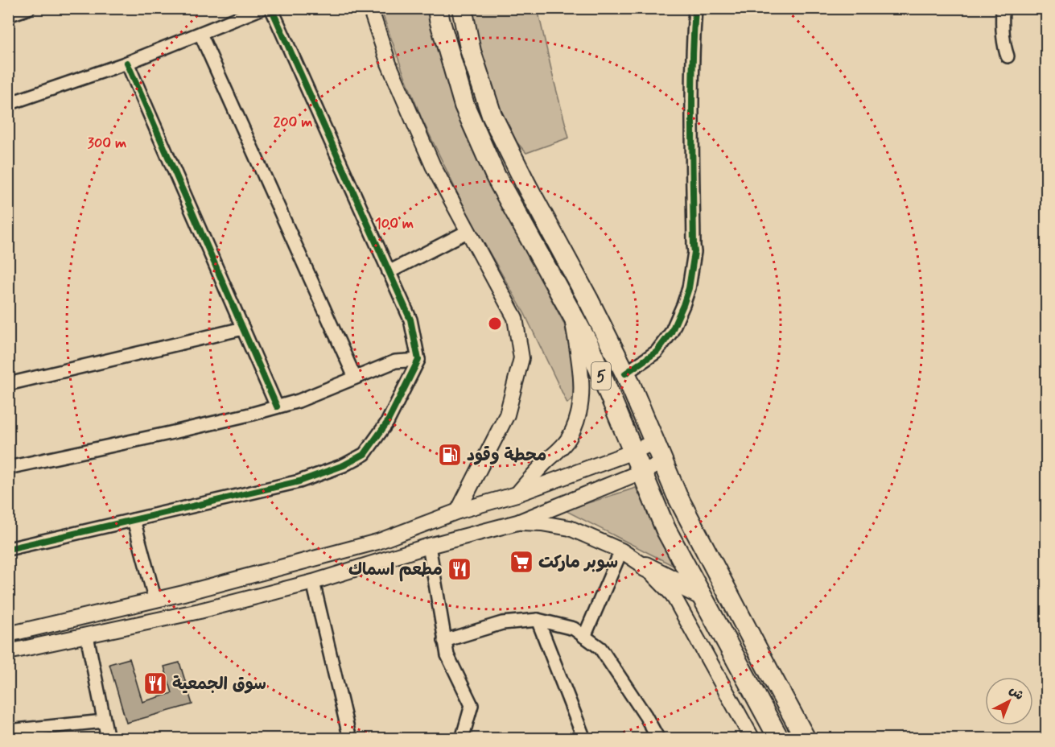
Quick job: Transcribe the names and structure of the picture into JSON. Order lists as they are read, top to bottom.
{
  "streets": {
    "highway": ["5"]
  },
  "places": {
    "fuel station": ["محطة وقود"],
    "supermarket": ["سوبر ماركت"],
    "restaurant": ["مطعم اسماك", "سوق الجمعية"]
  },
  "north": "top right",
  "rings": ["200 m", "300 m", "100 m"]
}
